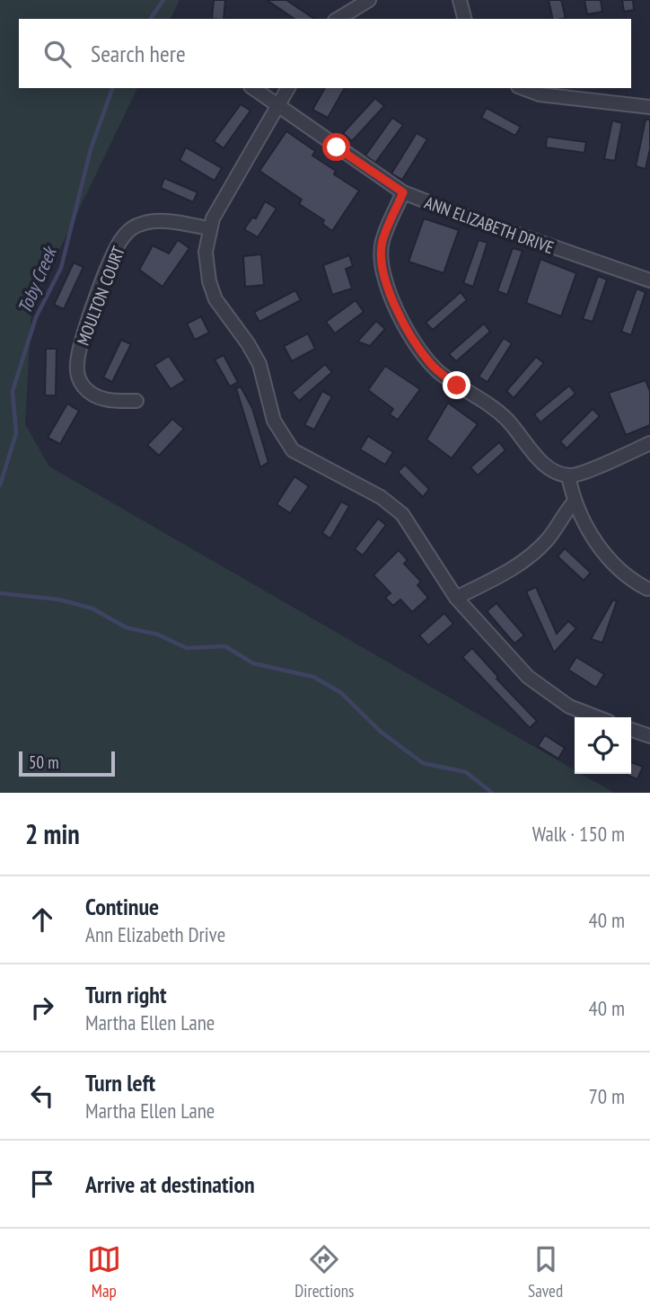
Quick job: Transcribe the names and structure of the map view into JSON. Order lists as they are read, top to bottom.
{
  "streets": {
    "street": ["ANN ELIZABETH DRIVE", "MOULTON COURT"]
  },
  "water": ["Toby Creek"],
  "scale_bar": "50 m",
  "page": {
    "search": "Search here",
    "scale": "50 m",
    "heading": ["2 min", "Walk · 150 m"],
    "list": [
      ["Continue", "Ann Elizabeth Drive", "40 m"],
      ["Turn right", "Martha Ellen Lane", "40 m"],
      ["Turn left", "Martha Ellen Lane", "70 m"],
      "Arrive at destination"
    ],
    "nav": ["Map", "Directions", "Saved"]
  }
}
